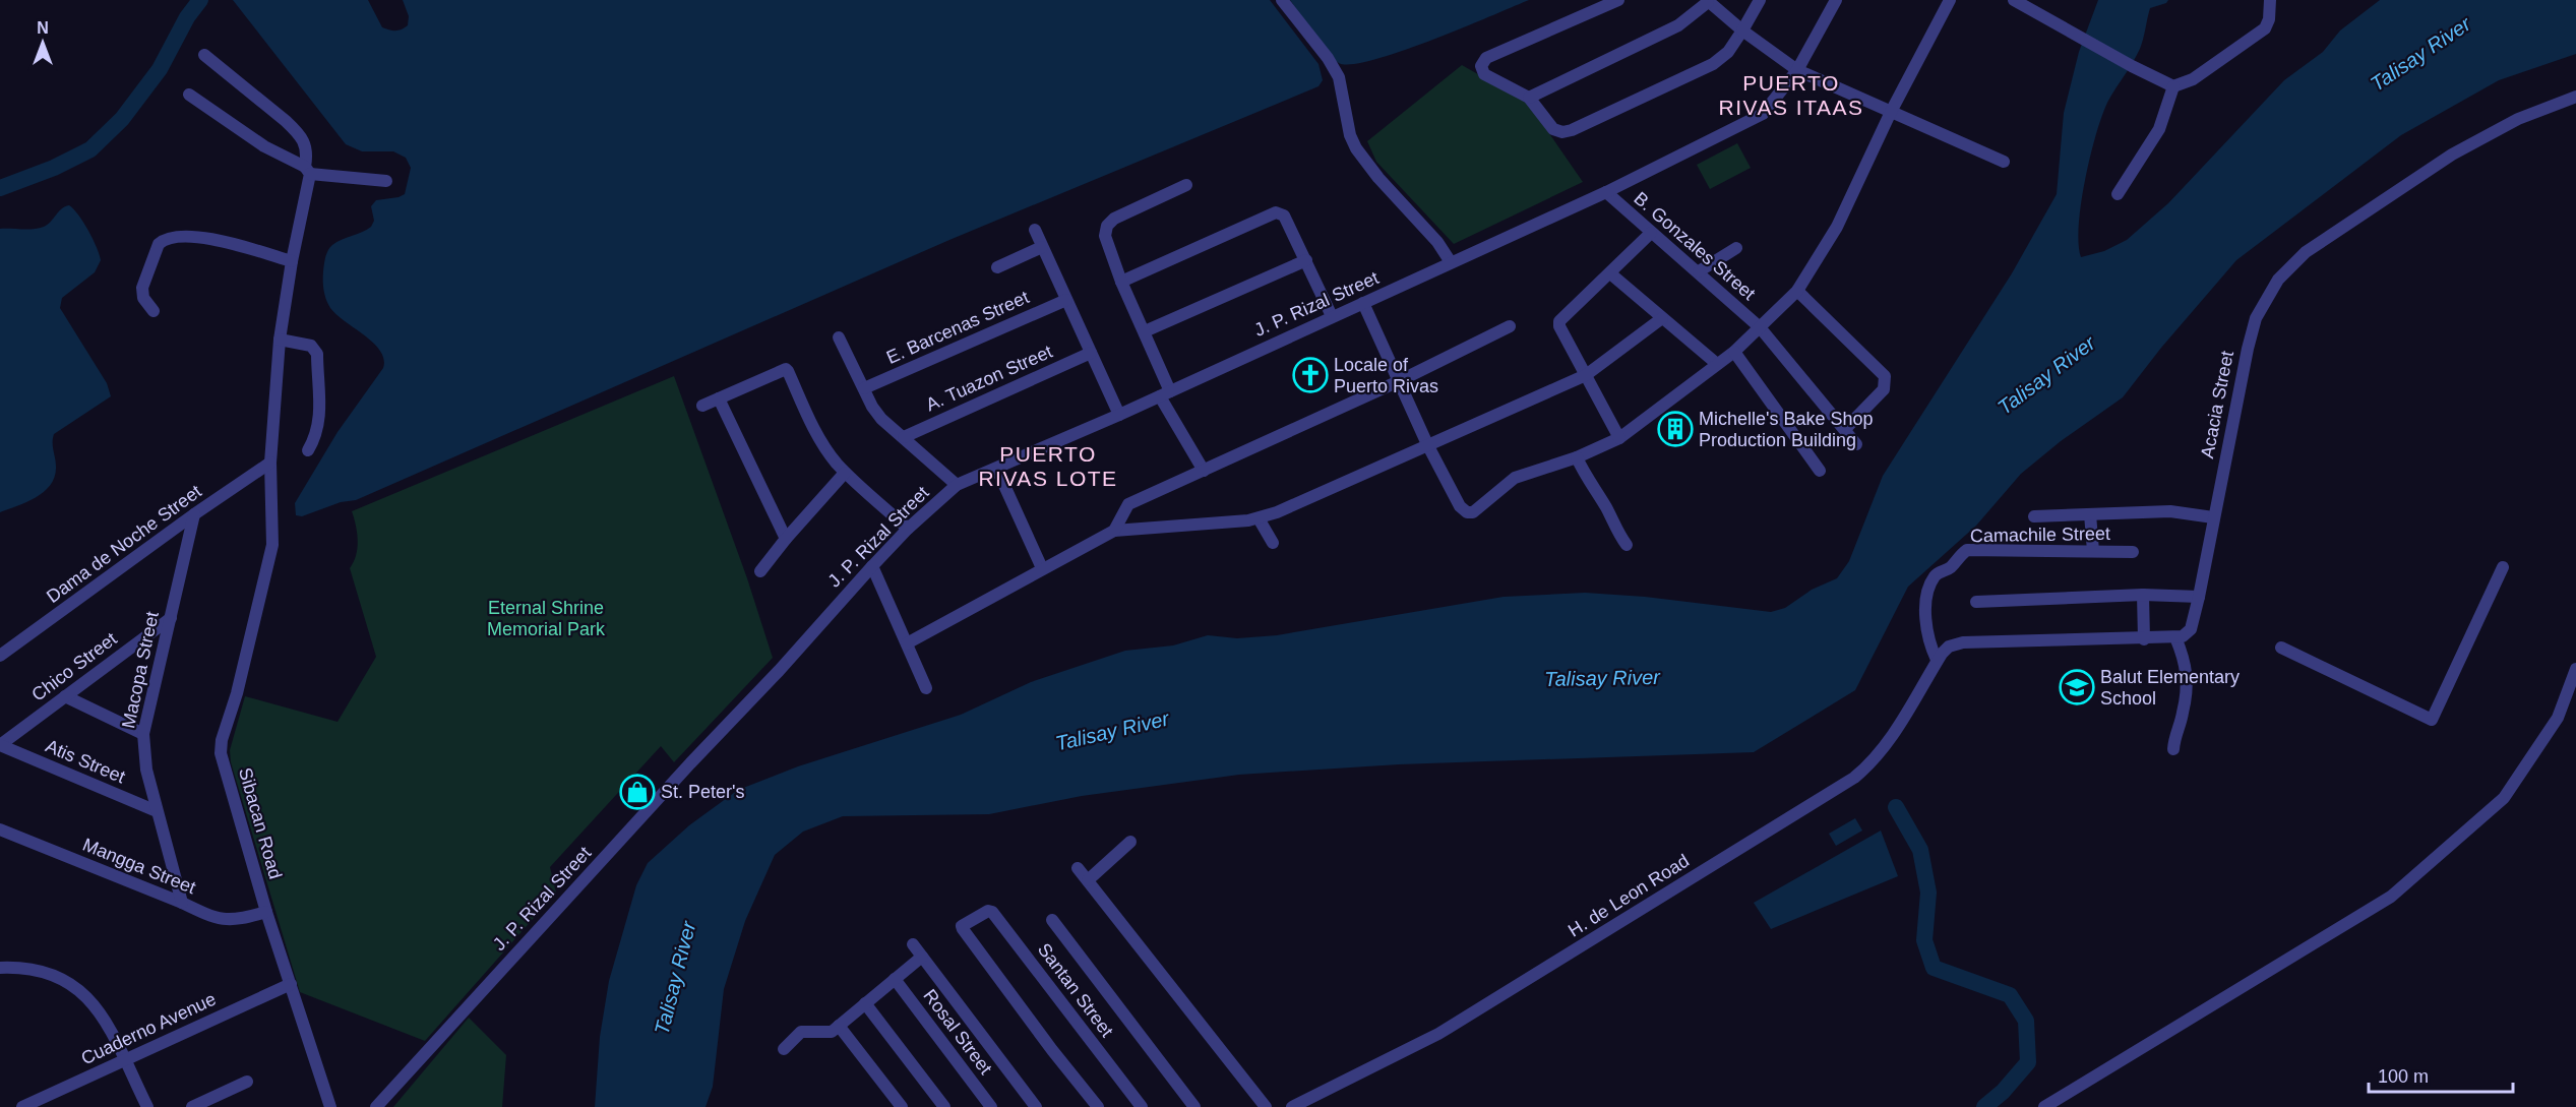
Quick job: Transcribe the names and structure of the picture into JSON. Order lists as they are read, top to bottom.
{
  "streets": {
    "street": [
      "B. Gonzales Street",
      "J. P. Rizal Street",
      "E. Barcenas Street",
      "A. Tuazon Street",
      "Acacia Street",
      "Camachile Street",
      "Dama de Noche Street",
      "Chico Street",
      "Macopa Street",
      "Atis Street",
      "Sibacan Road",
      "Mangga Street",
      "H. de Leon Road",
      "Santan Street",
      "Cuaderno Avenue",
      "Rosal Street"
    ]
  },
  "crossings": [
    ["B. Gonzales Street", "J. P. Rizal Street"],
    ["Camachile Street", "H. de Leon Road"],
    ["Dama de Noche Street", "Macopa Street"],
    ["Dama de Noche Street", "Sibacan Road"],
    ["Chico Street", "Macopa Street"],
    ["Chico Street", "Atis Street"],
    ["Macopa Street", "Atis Street"],
    ["Macopa Street", "Mangga Street"],
    ["Sibacan Road", "Mangga Street"],
    ["Sibacan Road", "Cuaderno Avenue"]
  ],
  "districts": ["PUERTO RIVAS ITAAS", "PUERTO RIVAS LOTE"],
  "water": ["Talisay River"],
  "parks": ["Eternal Shrine Memorial Park"],
  "places": {
    "church": ["Locale of Puerto Rivas"],
    "building": ["Michelle's Bake Shop Production Building"],
    "school or university": ["Balut Elementary School"],
    "shop": ["St. Peter's"]
  },
  "scale_bar": "100 m",
  "north": "top"
}
